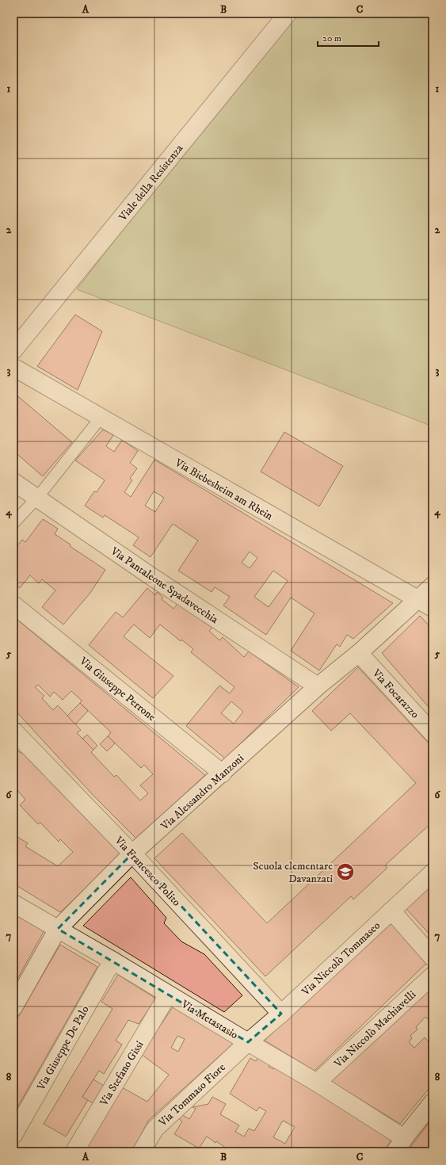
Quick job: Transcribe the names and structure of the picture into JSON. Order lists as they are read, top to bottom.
{
  "streets": {
    "street": [
      "Viale della Resistenza",
      "Via Biebesheim am Rhein",
      "Via Pantaleone Spadavecchia",
      "Via Giuseppe Perrone",
      "Via Focarazzo",
      "Via Alessandro Manzoni",
      "Via Francesco Polito",
      "Via Niccolò Tommaseo",
      "Via Metastasio",
      "Via Niccolò Machiavelli",
      "Via Giuseppe De Palo",
      "Via Stefano Gissi",
      "Via Tommaso Fiore"
    ]
  },
  "crossings": [
    ["Via Biebesheim am Rhein", "Via Alessandro Manzoni"],
    ["Via Pantaleone Spadavecchia", "Via Alessandro Manzoni"],
    ["Via Giuseppe Perrone", "Via Alessandro Manzoni"],
    ["Via Focarazzo", "Via Alessandro Manzoni"],
    ["Via Alessandro Manzoni", "Via Francesco Polito"],
    ["Via Alessandro Manzoni", "Via Metastasio"],
    ["Via Francesco Polito", "Via Niccolò Tommaseo"],
    ["Via Niccolò Tommaseo", "Via Metastasio"],
    ["Via Niccolò Tommaseo", "Via Tommaso Fiore"],
    ["Via Metastasio", "Via Niccolò Machiavelli"],
    ["Via Metastasio", "Via Giuseppe De Palo"],
    ["Via Metastasio", "Via Stefano Gissi"],
    ["Via Metastasio", "Via Tommaso Fiore"]
  ],
  "places": {
    "school or university": ["Scuola elementare Davanzati"]
  },
  "scale_bar": "20 m",
  "grid": {
    "columns": ["A", "B", "C"],
    "rows": [
      "1",
      "2",
      "3",
      "4",
      "5",
      "6",
      "7",
      "8"
    ]
  }
}
